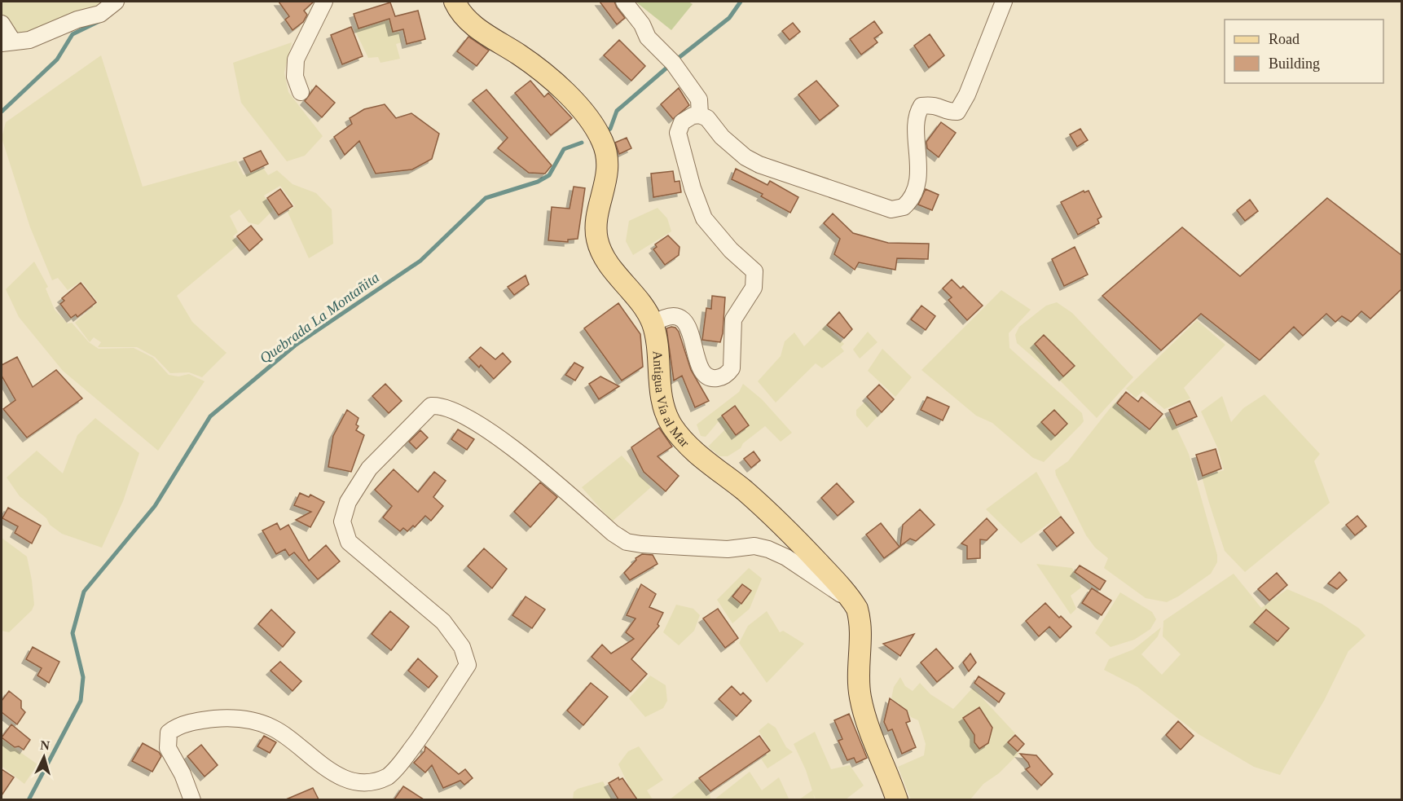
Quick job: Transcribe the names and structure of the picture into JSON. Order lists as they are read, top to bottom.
{
  "streets": {
    "main road": ["Antigua Vía al Mar"]
  },
  "water": ["Quebrada La Montañita"],
  "legend": ["Road", "Building"],
  "north": "top"
}
